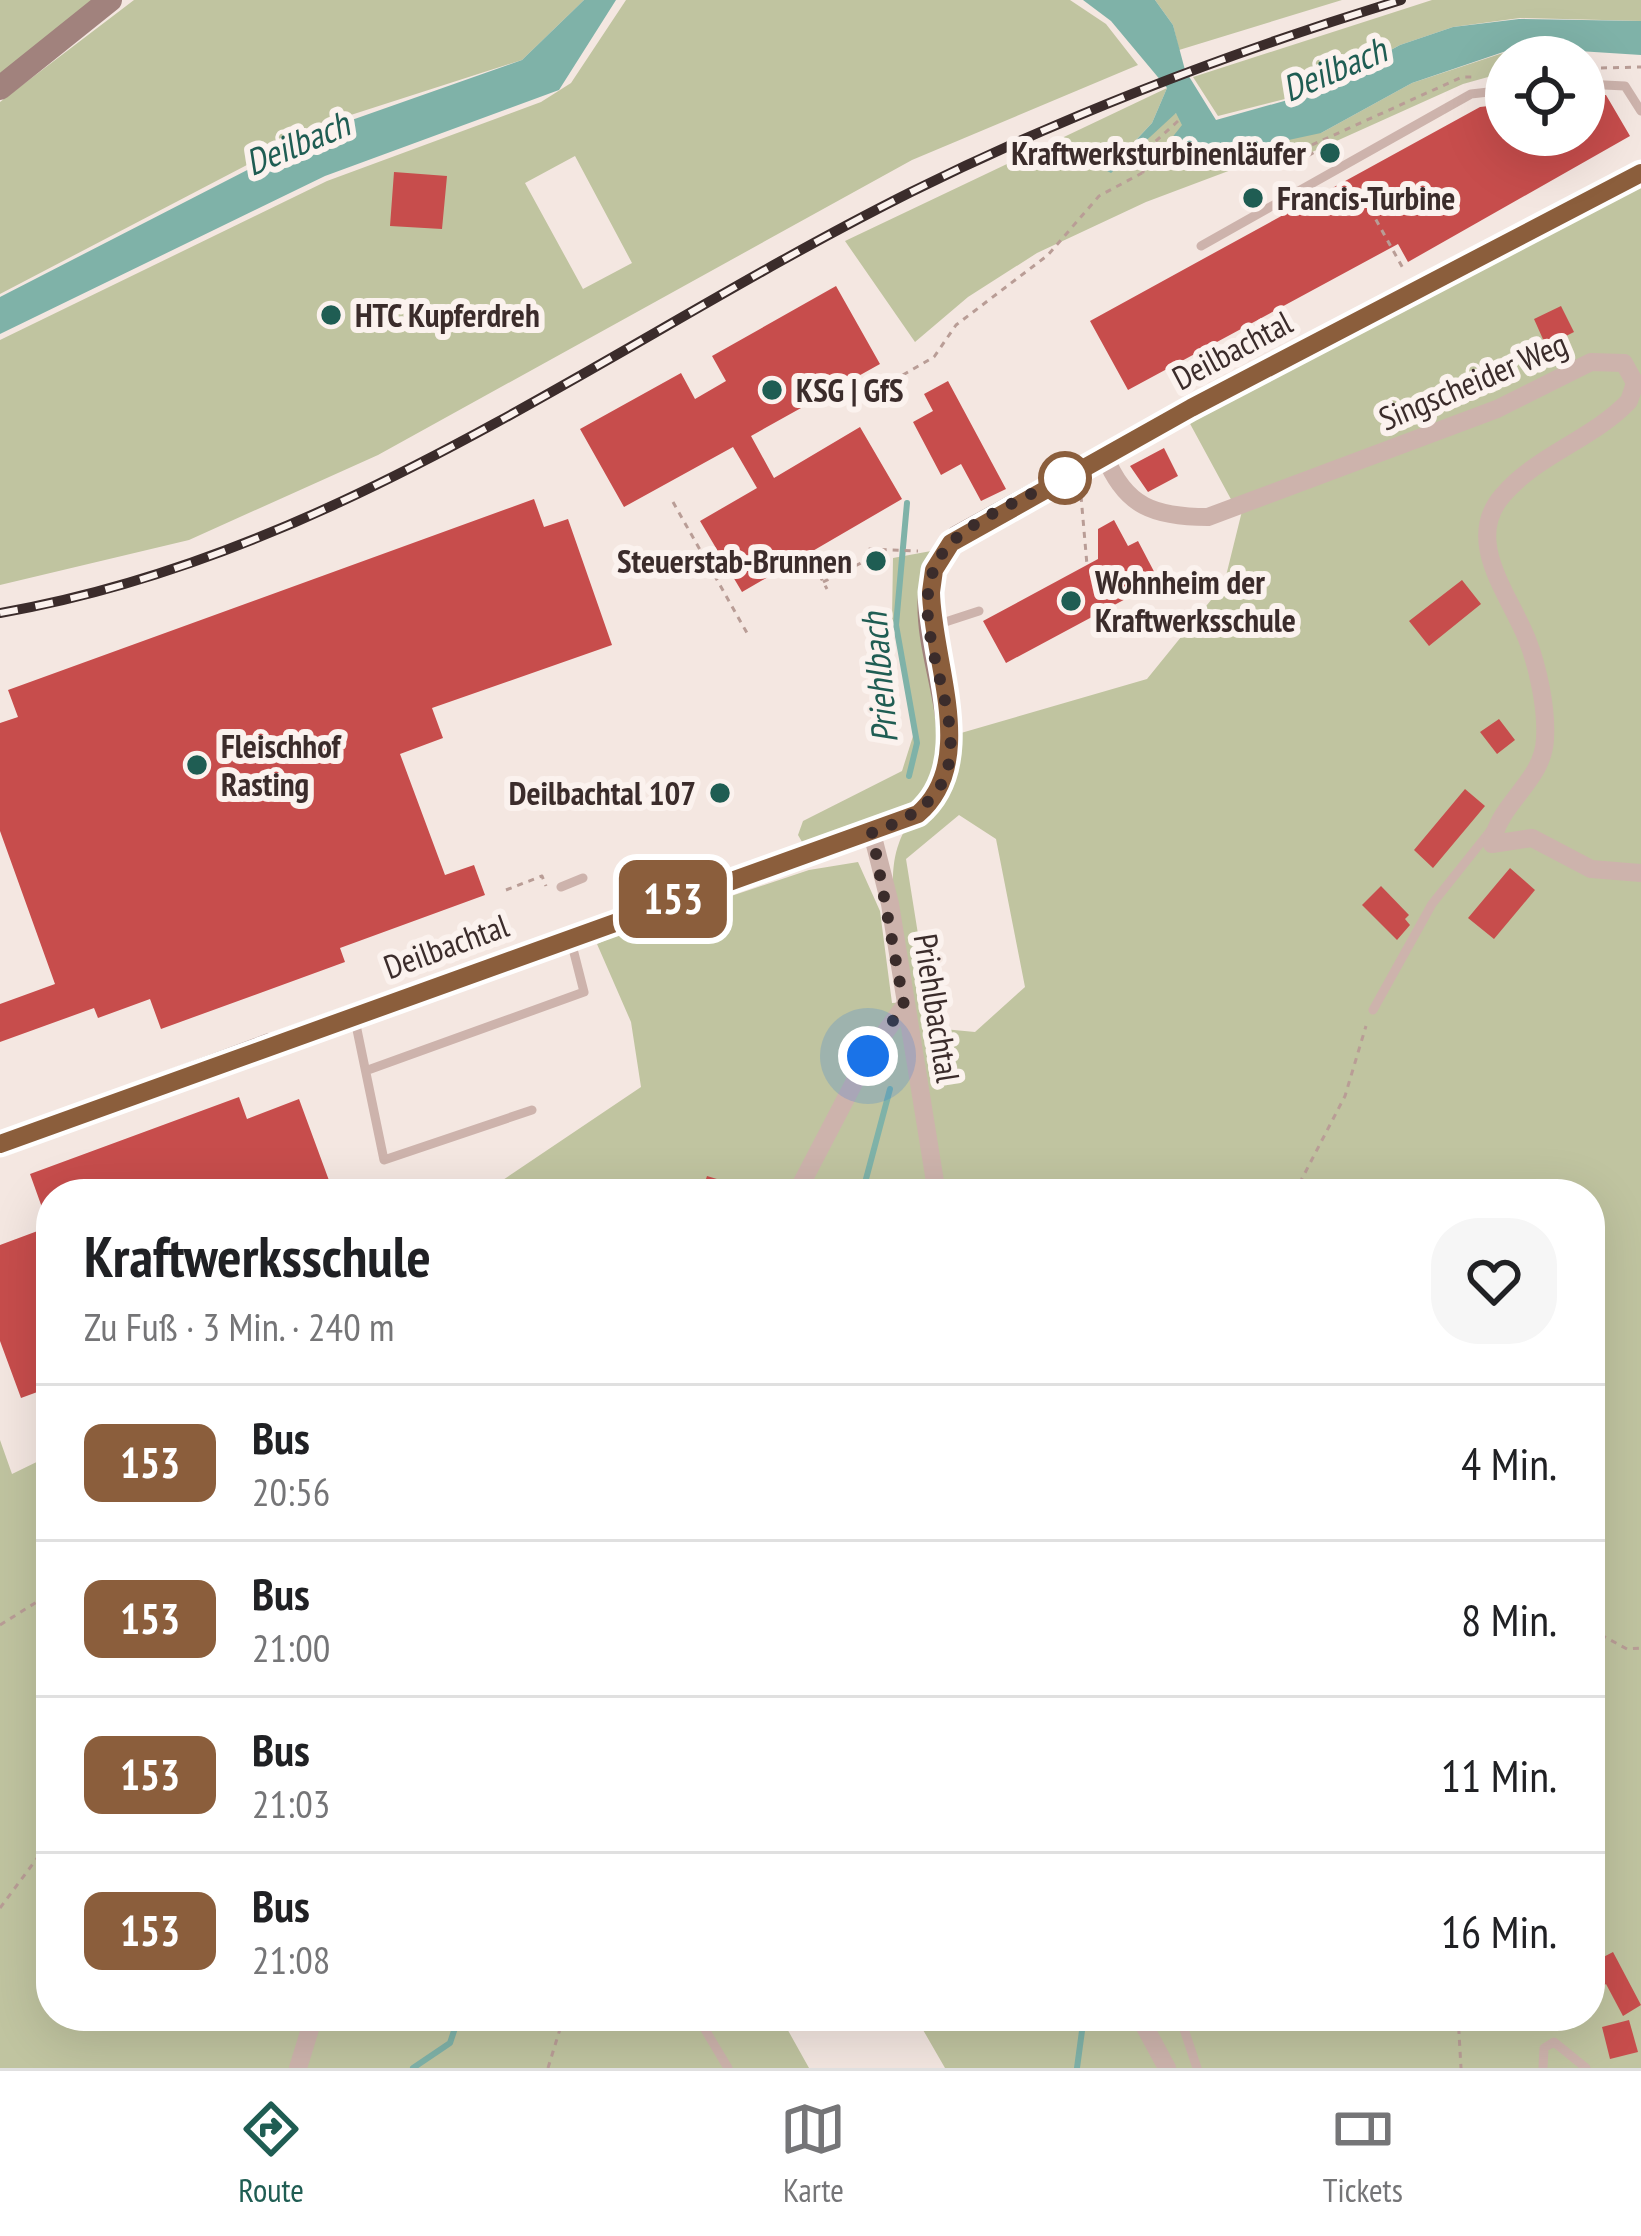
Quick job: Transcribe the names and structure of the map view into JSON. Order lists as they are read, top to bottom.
{
  "streets": {
    "street": ["Deilbachtal", "Singscheider Weg", "Priehlbachtal"]
  },
  "crossings": [
    ["Deilbachtal", "Singscheider Weg"],
    ["Deilbachtal", "Priehlbachtal"]
  ],
  "water": ["Deilbach", "Priehlbach"],
  "places": [
    "Kraftwerksturbinenläufer",
    "Francis-Turbine",
    "HTC Kupferdreh",
    "KSG | GfS",
    "Steuerstab-Brunnen",
    "Wohnheim der Kraftwerksschule",
    "Fleischhof Rasting",
    "Deilbachtal 107"
  ],
  "lines": ["bus line 153"],
  "page": {
    "on_map": "153",
    "heading": ["Kraftwerksschule", "Zu Fuß · 3 Min. · 240 m"],
    "list": [
      {
        "mark": "153",
        "name": "Bus",
        "note": "20:56",
        "value": "4 Min."
      },
      {
        "mark": "153",
        "name": "Bus",
        "note": "21:00",
        "value": "8 Min."
      },
      {
        "mark": "153",
        "name": "Bus",
        "note": "21:03",
        "value": "11 Min."
      },
      {
        "mark": "153",
        "name": "Bus",
        "note": "21:08",
        "value": "16 Min."
      }
    ],
    "tabs": ["Route", "Karte", "Tickets"]
  }
}
